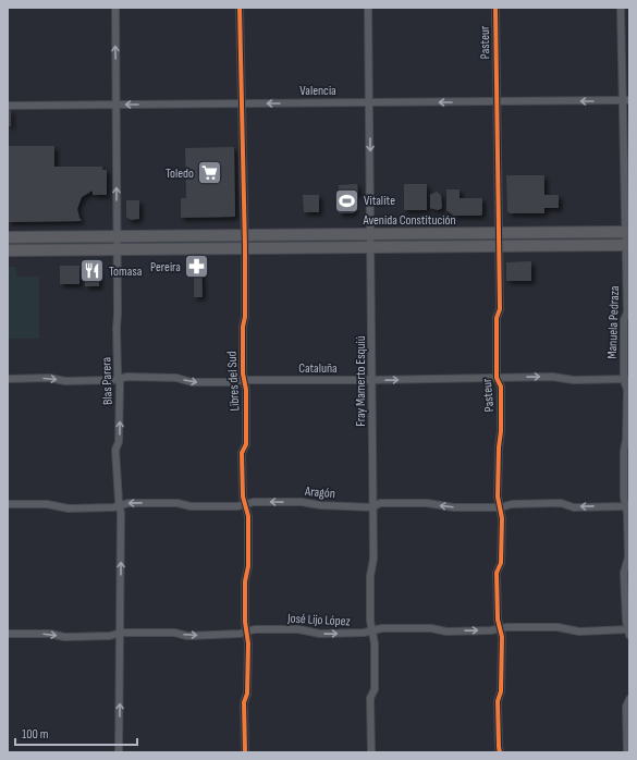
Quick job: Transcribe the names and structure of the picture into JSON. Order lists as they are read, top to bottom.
{
  "streets": {
    "main road": ["Avenida Constitución"],
    "street": [
      "Pasteur",
      "Valencia",
      "Manuela Pedraza",
      "Cataluña",
      "Blas Parera",
      "Libres del Sud",
      "Fray Mamerto Esquiú",
      "Aragón",
      "José Lijo López"
    ]
  },
  "crossings": [
    ["Pasteur", "Valencia"],
    ["Pasteur", "Avenida Constitución"],
    ["Pasteur", "Cataluña"],
    ["Pasteur", "Aragón"],
    ["Pasteur", "José Lijo López"],
    ["Valencia", "Manuela Pedraza"],
    ["Valencia", "Blas Parera"],
    ["Valencia", "Libres del Sud"],
    ["Valencia", "Fray Mamerto Esquiú"],
    ["Avenida Constitución", "Manuela Pedraza"],
    ["Avenida Constitución", "Blas Parera"],
    ["Avenida Constitución", "Libres del Sud"],
    ["Avenida Constitución", "Fray Mamerto Esquiú"],
    ["Manuela Pedraza", "Cataluña"],
    ["Manuela Pedraza", "Aragón"],
    ["Manuela Pedraza", "José Lijo López"],
    ["Cataluña", "Blas Parera"],
    ["Cataluña", "Libres del Sud"],
    ["Cataluña", "Fray Mamerto Esquiú"],
    ["Blas Parera", "Aragón"],
    ["Blas Parera", "José Lijo López"],
    ["Libres del Sud", "Aragón"],
    ["Libres del Sud", "José Lijo López"],
    ["Fray Mamerto Esquiú", "Aragón"],
    ["Fray Mamerto Esquiú", "José Lijo López"]
  ],
  "one_way": [
    "Valencia",
    "Cataluña",
    "Blas Parera",
    "Aragón",
    "José Lijo López"
  ],
  "places": {
    "supermarket": ["Toledo"],
    "sports": ["Vitalite"],
    "pharmacy": ["Pereira"],
    "restaurant": ["Tomasa"]
  },
  "scale_bar": "100 m"
}
